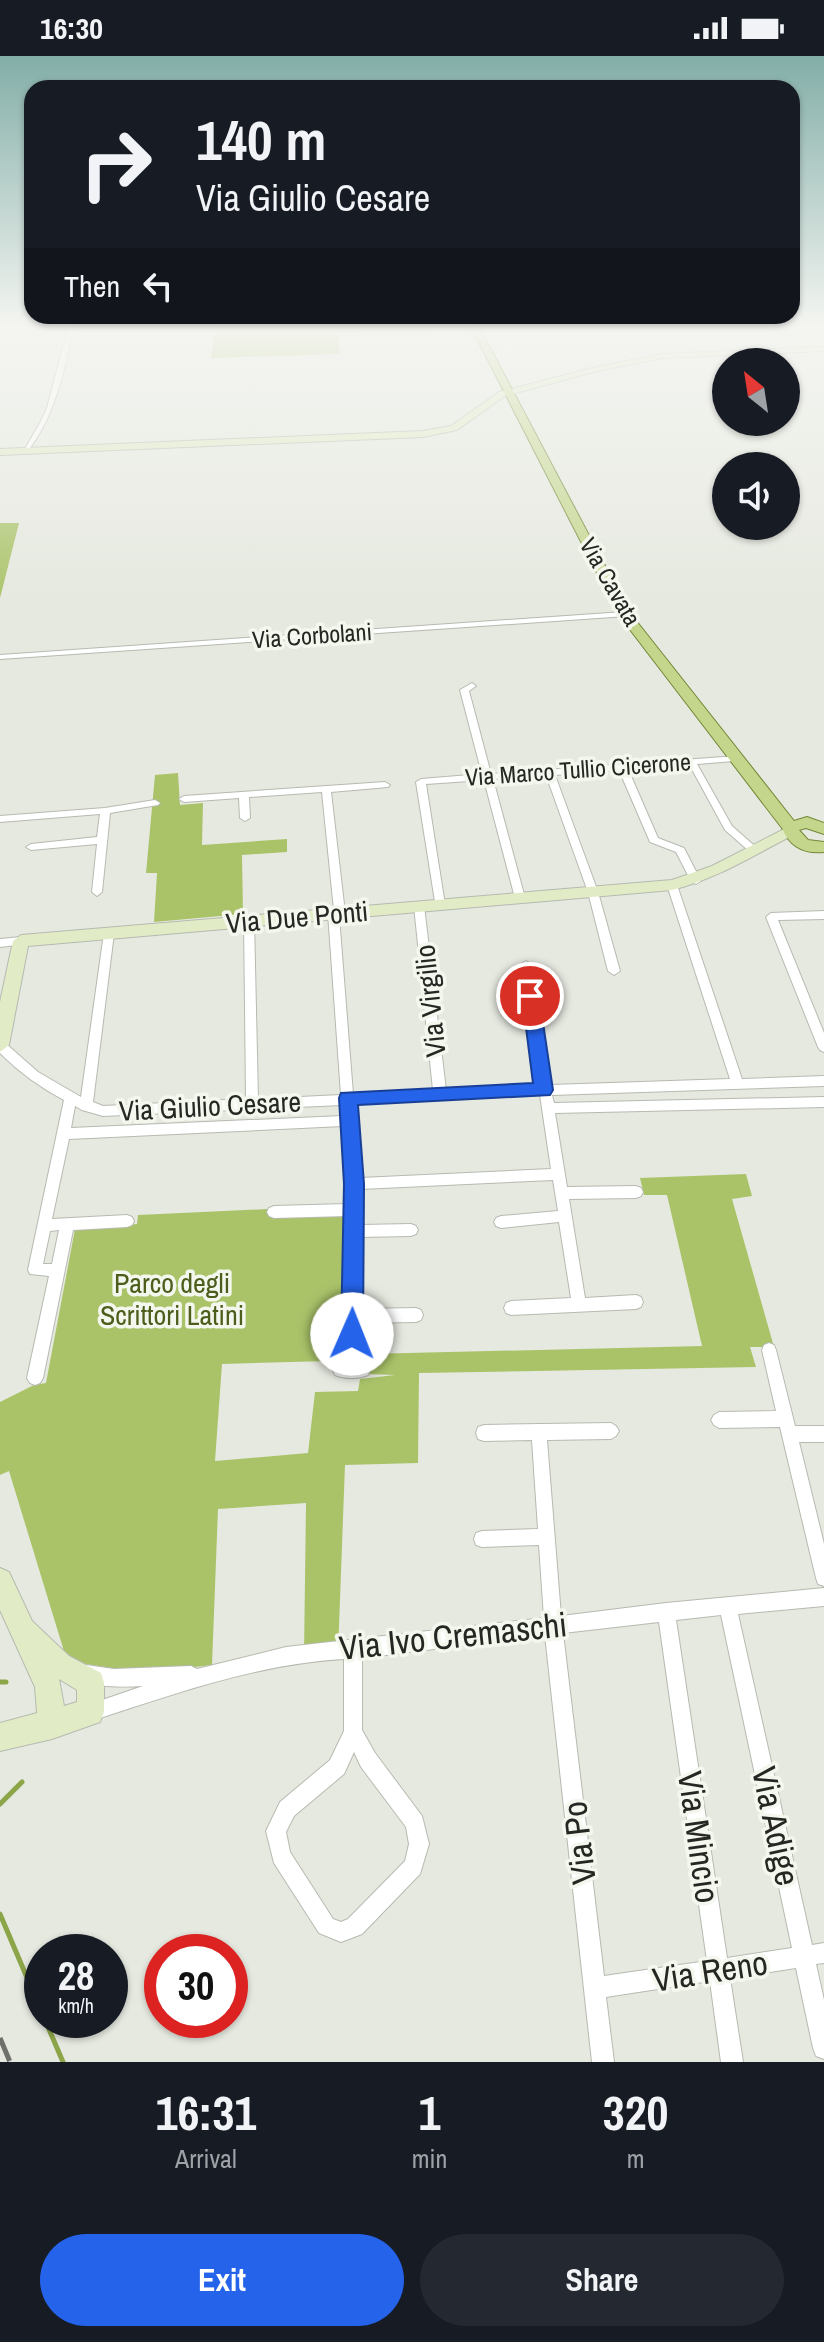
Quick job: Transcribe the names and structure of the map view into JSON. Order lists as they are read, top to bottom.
{
  "streets": {
    "main road": ["Via Cavata"],
    "street": [
      "Via Corbolani",
      "Via Marco Tullio Cicerone",
      "Via Due Ponti",
      "Via Virgilio",
      "Via Giulio Cesare",
      "Via Ivo Cremaschi",
      "Via Adige",
      "Via Mincio",
      "Via Po",
      "Via Reno"
    ]
  },
  "crossings": [
    ["Via Cavata", "Via Corbolani"],
    ["Via Cavata", "Via Marco Tullio Cicerone"],
    ["Via Cavata", "Via Due Ponti"],
    ["Via Marco Tullio Cicerone", "Via Due Ponti"],
    ["Via Due Ponti", "Via Virgilio"],
    ["Via Virgilio", "Via Giulio Cesare"],
    ["Via Ivo Cremaschi", "Via Adige"],
    ["Via Ivo Cremaschi", "Via Mincio"],
    ["Via Ivo Cremaschi", "Via Po"],
    ["Via Adige", "Via Reno"],
    ["Via Mincio", "Via Reno"],
    ["Via Po", "Via Reno"]
  ],
  "parks": ["Parco degli Scrittori Latini"],
  "north": "top left",
  "page": {
    "status": "16:30",
    "turn": ["140 m", "Via Giulio Cesare"],
    "then": "Then",
    "speed": "28 km/h",
    "limit": "30",
    "eta": [
      "16:31",
      "Arrival",
      "1",
      "min",
      "320",
      "m"
    ],
    "buttons": ["Exit", "Share"]
  }
}
